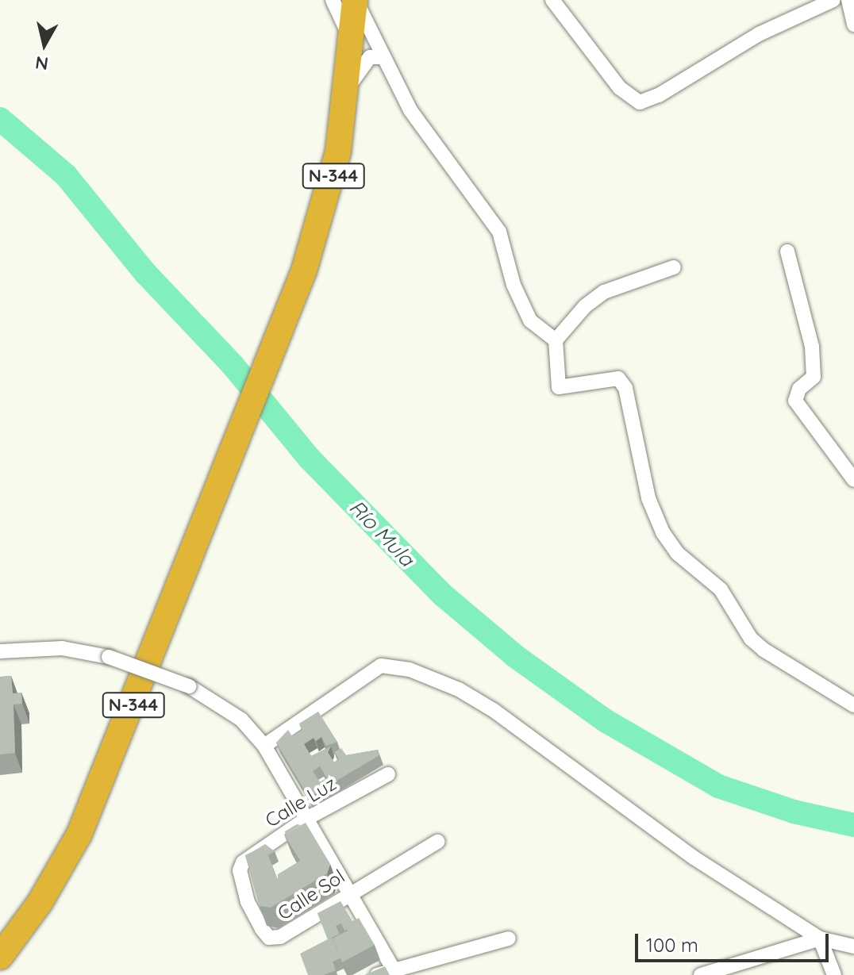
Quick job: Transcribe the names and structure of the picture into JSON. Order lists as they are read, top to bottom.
{
  "streets": {
    "highway": ["N-344"],
    "street": ["Calle Luz", "Calle Sol"]
  },
  "crossings": [
    ["Calle Luz", "Calle Sol"]
  ],
  "water": ["Río Mula"],
  "scale_bar": "100 m",
  "north": "bottom"
}
